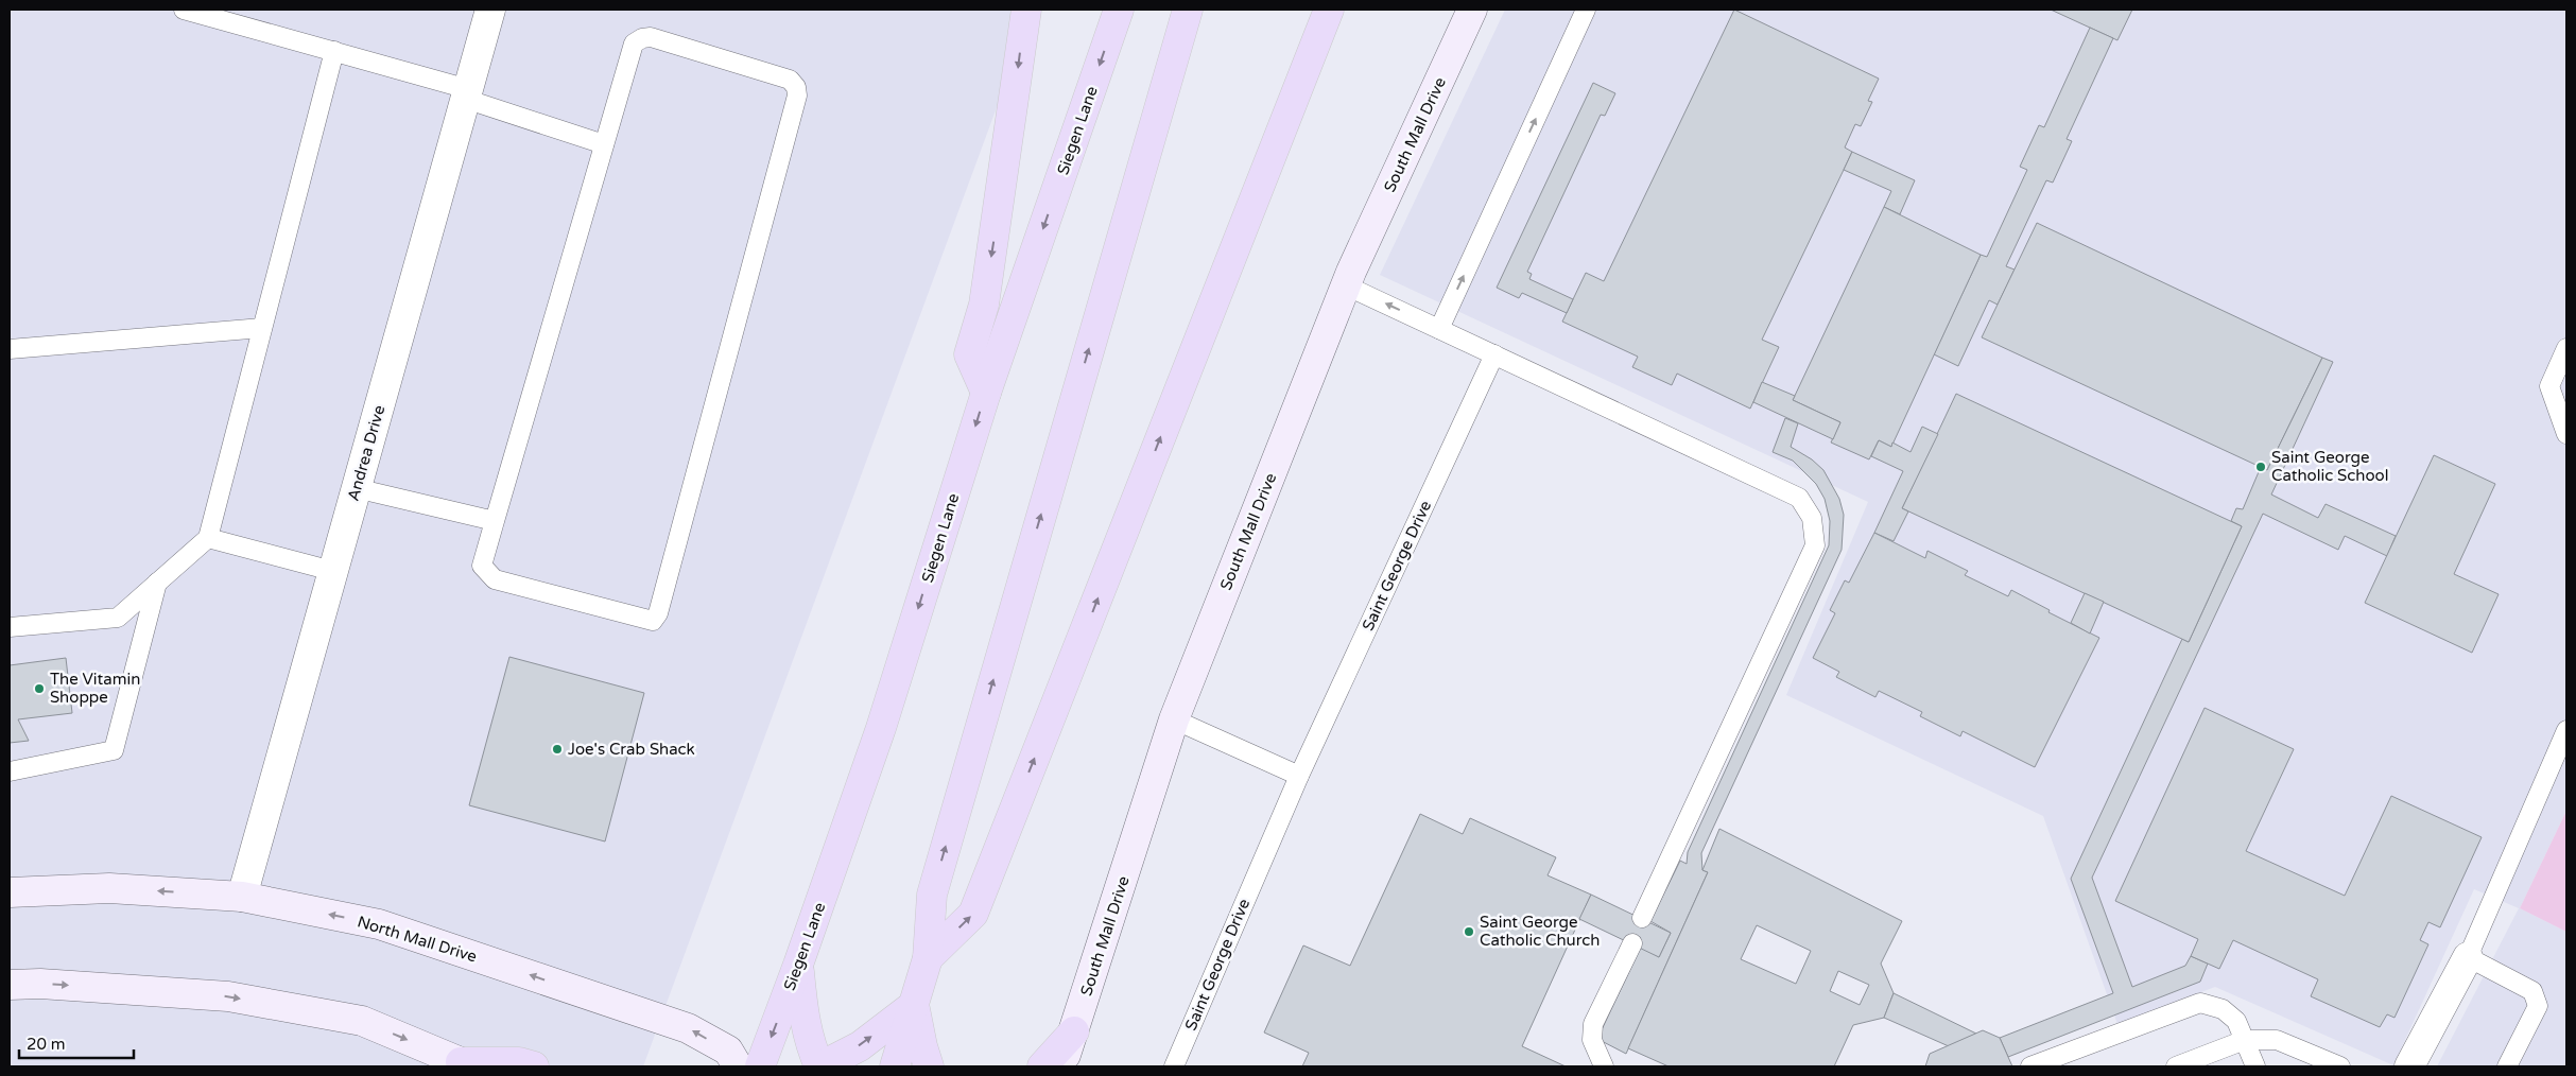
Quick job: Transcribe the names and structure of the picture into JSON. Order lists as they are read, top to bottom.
{
  "streets": {
    "main road": ["Siegen Lane"],
    "street": ["South Mall Drive", "Andrea Drive", "North Mall Drive"],
    "lane": ["Saint George Drive"]
  },
  "crossings": [
    ["Andrea Drive", "North Mall Drive"]
  ],
  "places": [
    "Saint George Catholic School",
    "The Vitamin Shoppe",
    "Joe's Crab Shack",
    "Saint George Catholic Church"
  ],
  "scale_bar": "20 m"
}
